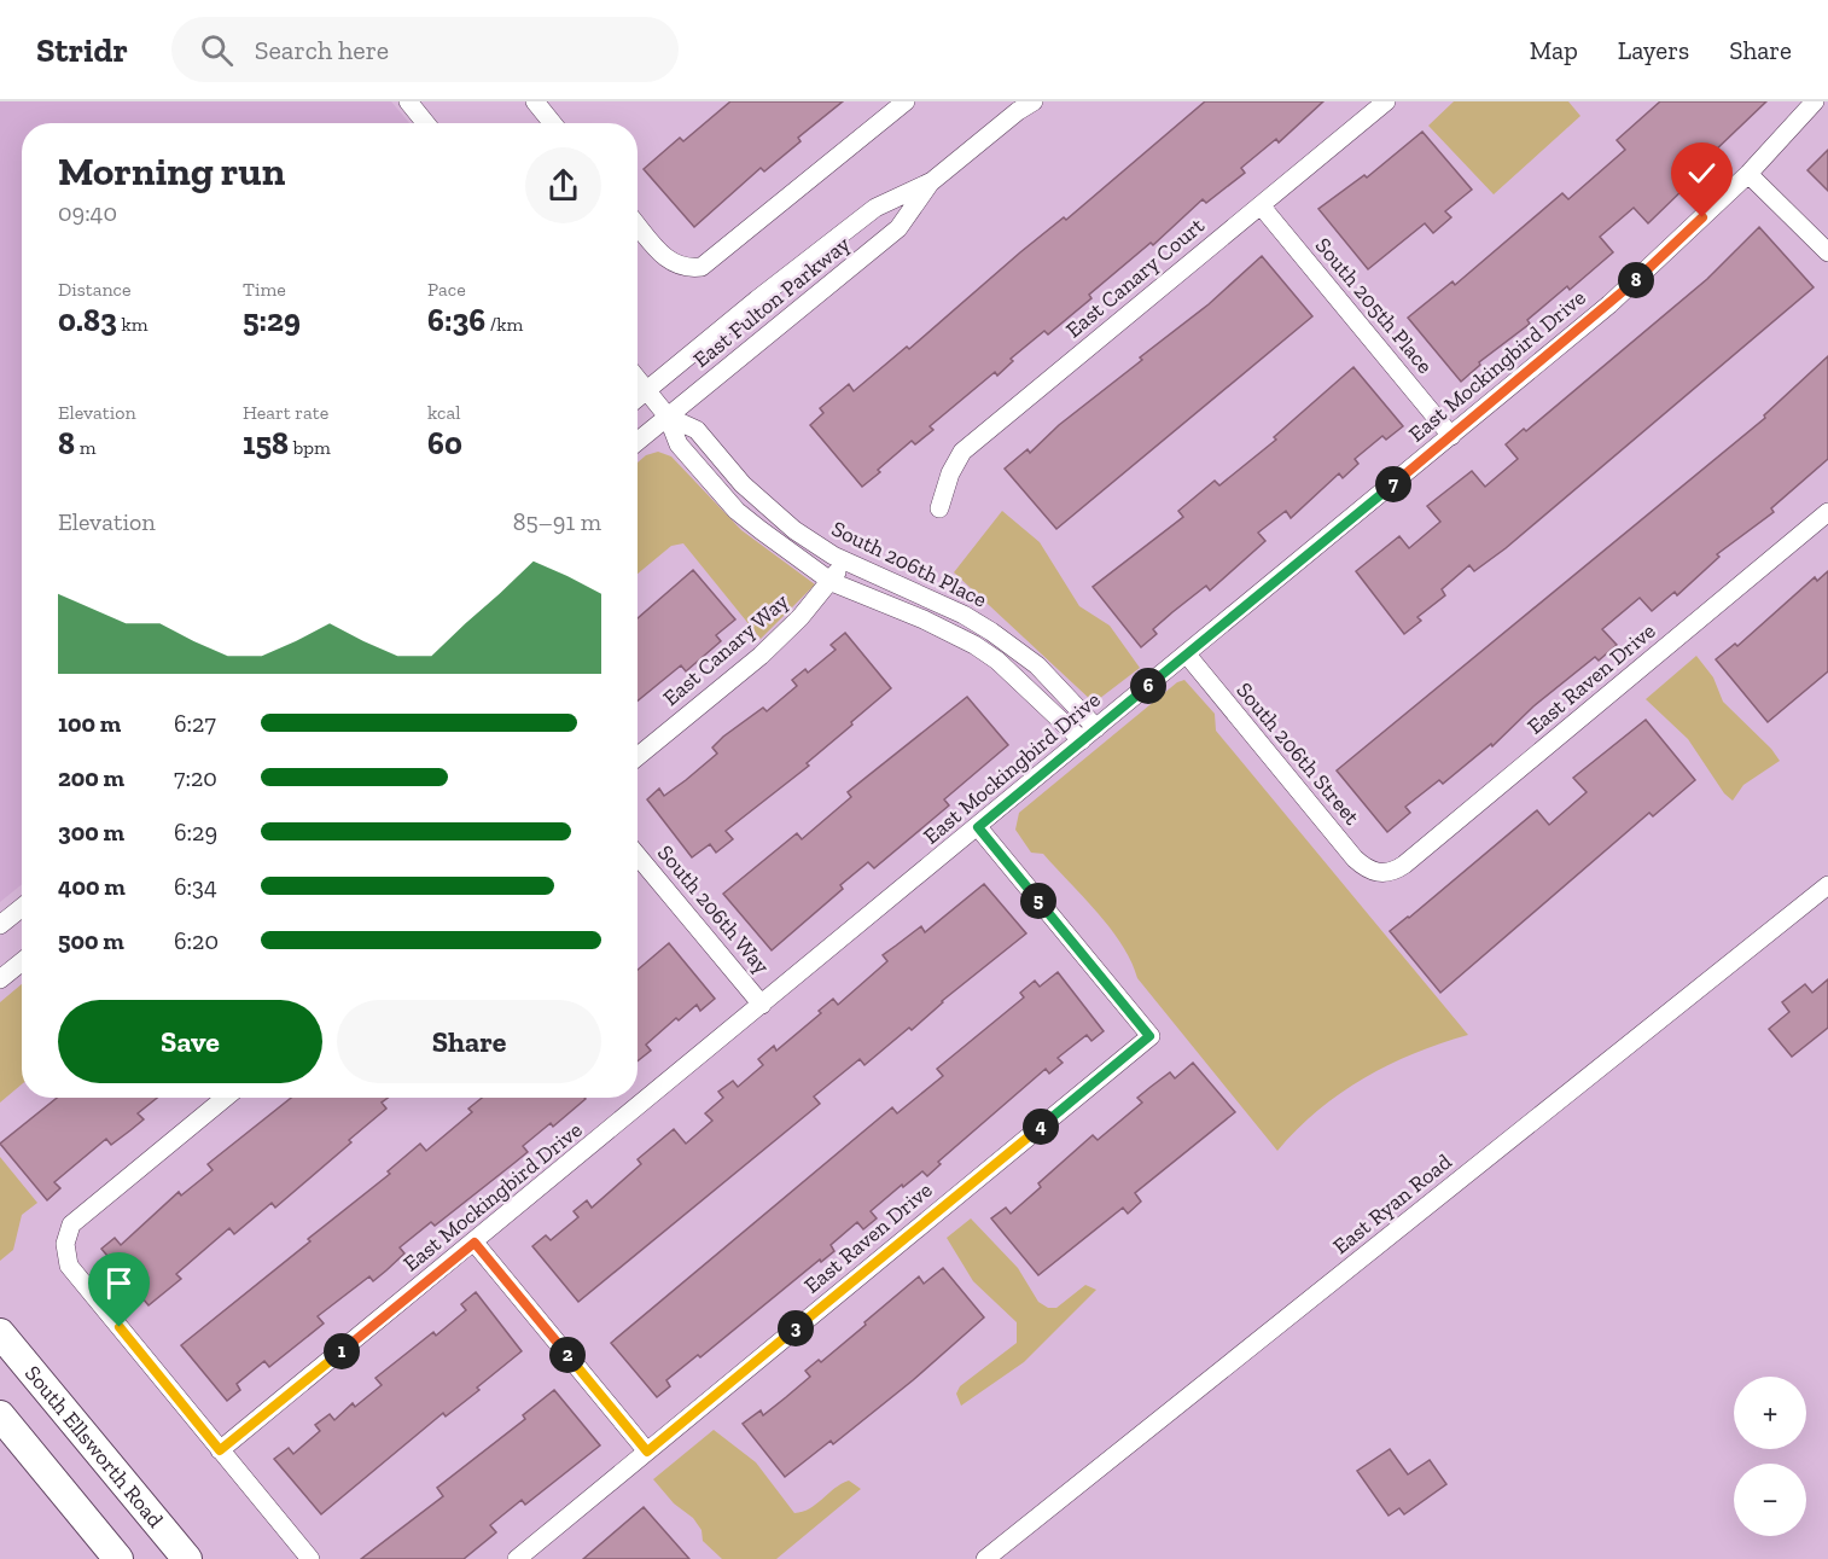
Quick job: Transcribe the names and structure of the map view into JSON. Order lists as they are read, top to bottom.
{
  "streets": {
    "main road": ["South Ellsworth Road"],
    "street": [
      "East Canary Court",
      "East Fulton Parkway",
      "South 205th Place",
      "East Mockingbird Drive",
      "South 206th Place",
      "East Canary Way",
      "East Raven Drive",
      "South 206th Street",
      "South 206th Way",
      "East Ryan Road"
    ]
  },
  "crossings": [
    ["East Canary Court", "South 205th Place"],
    ["East Fulton Parkway", "South 206th Place"],
    ["South 205th Place", "East Mockingbird Drive"],
    ["East Mockingbird Drive", "South 206th Place"],
    ["East Mockingbird Drive", "East Raven Drive"],
    ["East Mockingbird Drive", "South 206th Street"],
    ["East Mockingbird Drive", "South 206th Way"],
    ["South 206th Place", "East Canary Way"],
    ["East Raven Drive", "South 206th Street"]
  ],
  "page": {
    "header": "Stridr",
    "search": "Search here",
    "nav": ["Map", "Layers", "Share"],
    "heading": ["Morning run", "09:40"],
    "stats": [
      ["Distance", "0.83 km"],
      ["Time", "5:29"],
      ["Pace", "6:36 /km"],
      ["Elevation", "8 m"],
      ["Heart rate", "158 bpm"],
      ["kcal", "60"]
    ],
    "pins": [
      "8",
      "7",
      "6",
      "5",
      "4",
      "3",
      "1",
      "2"
    ],
    "chart": ["Elevation", "85–91 m"],
    "list": [
      {
        "name": "100 m",
        "note": "6:27"
      },
      {
        "name": "200 m",
        "note": "7:20"
      },
      {
        "name": "300 m",
        "note": "6:29"
      },
      {
        "name": "400 m",
        "note": "6:34"
      },
      {
        "name": "500 m",
        "note": "6:20"
      }
    ],
    "buttons": ["Save", "Share"],
    "map_buttons": ["+", "−"]
  }
}
